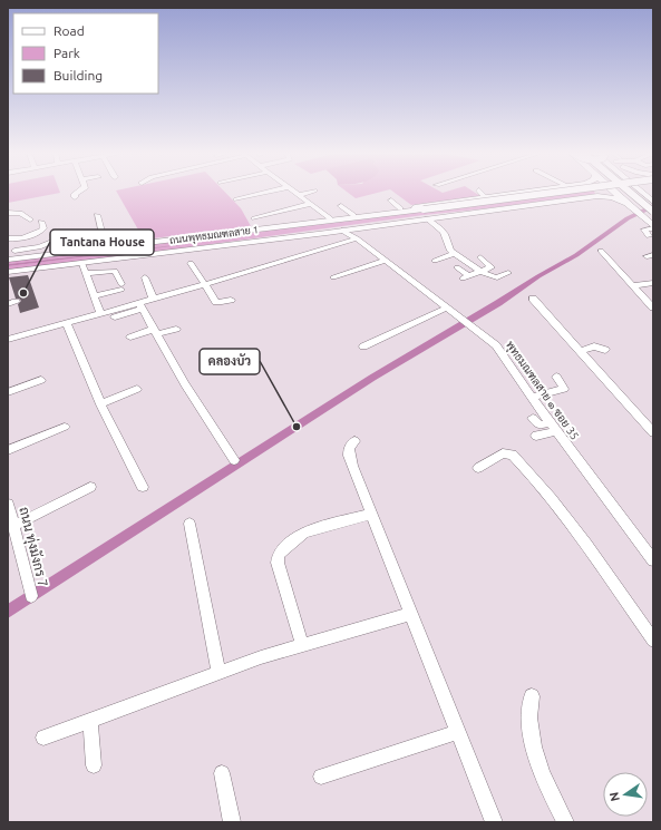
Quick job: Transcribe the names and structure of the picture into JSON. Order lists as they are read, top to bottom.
{
  "streets": {
    "main road": ["ถนนพุทธมณฑลสาย 1"],
    "street": ["พุทธมณฑลสาย ๑ ซอย 35", "ถนน ทุ่งมังกร 7"]
  },
  "crossings": [
    ["ถนนพุทธมณฑลสาย 1", "พุทธมณฑลสาย ๑ ซอย 35"]
  ],
  "places": ["Tantana House", "คลองบัว"],
  "legend": ["Road", "Park", "Building"],
  "north": "left"
}
